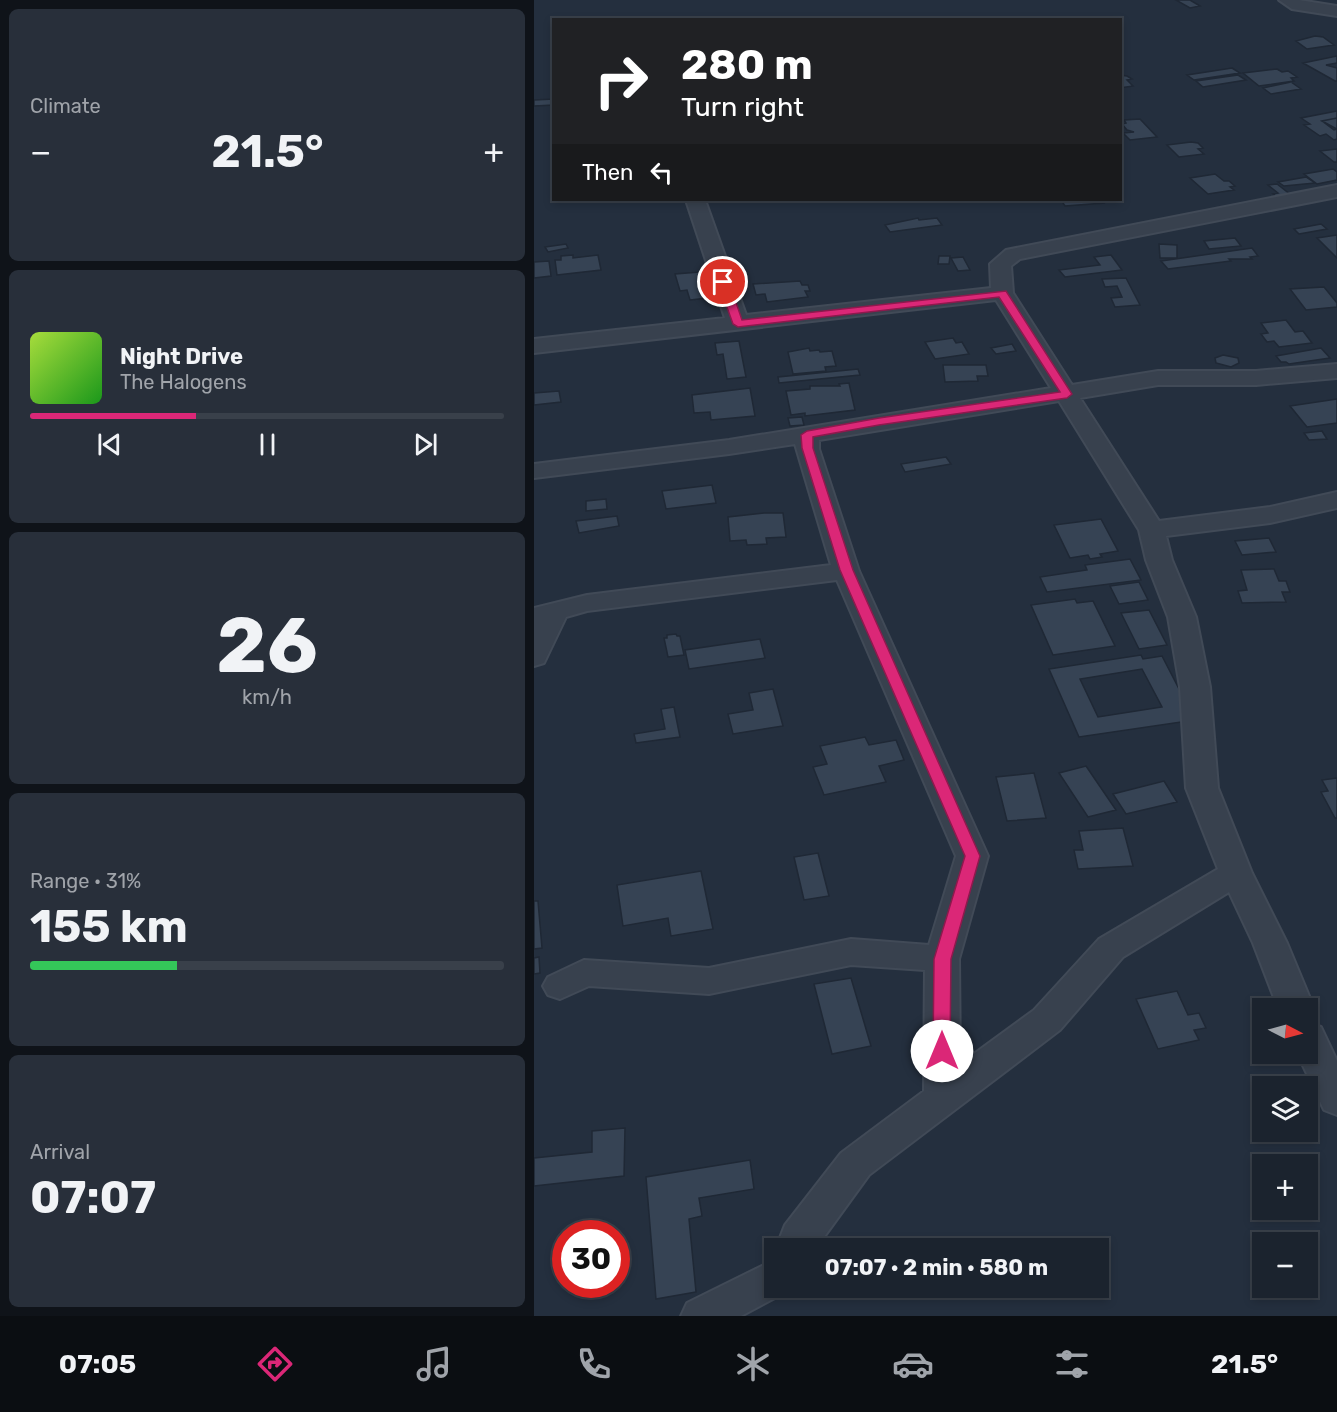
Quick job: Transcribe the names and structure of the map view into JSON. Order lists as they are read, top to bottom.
{
  "north": "right",
  "page": {
    "tile": [
      "Climate",
      ["26", "km/h"],
      ["Range · 31%", "155 km"],
      ["Arrival", "07:07"]
    ],
    "turn": ["280 m", "Turn right"],
    "heat": ["−", "21.5°", "+"],
    "then": "Then",
    "song": ["Night Drive", "The Halogens"],
    "map_buttons": ["+", "−"],
    "limit": "30",
    "trip": "07:07 · 2 min · 580 m",
    "tabs": ["07:05", "21.5°"]
  }
}
